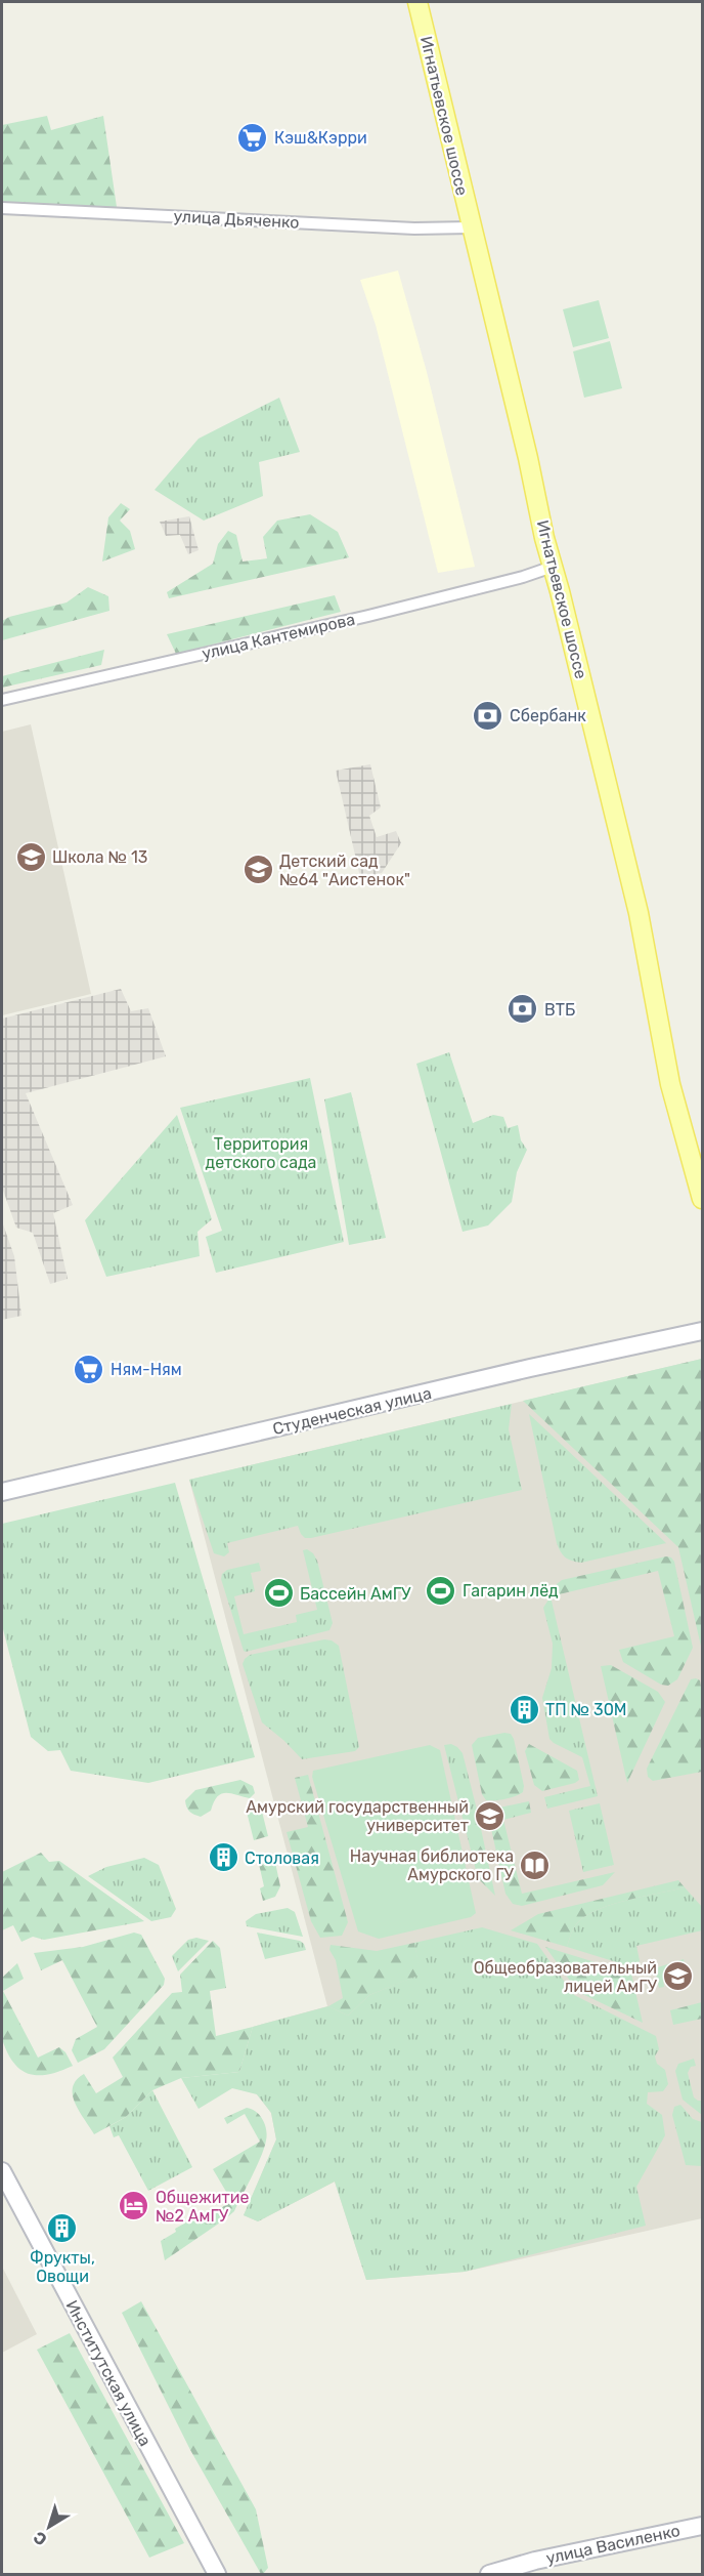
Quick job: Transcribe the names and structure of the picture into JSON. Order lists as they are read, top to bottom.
{
  "streets": {
    "main road": ["Игнатьевское шоссе"],
    "street": [
      "улица Дьяченко",
      "улица Кантемирова",
      "Студенческая улица",
      "Институтская улица",
      "улица Василенко"
    ]
  },
  "crossings": [
    ["Игнатьевское шоссе", "улица Дьяченко"],
    ["Игнатьевское шоссе", "улица Кантемирова"]
  ],
  "parks": ["Территория детского сада"],
  "places": {
    "supermarket": ["Кэш&Кэрри", "Ням-Ням"],
    "bank": ["Сбербанк", "ВТБ"],
    "school or university": [
      "Школа № 13",
      "Детский сад №64 \"Аистенок\"",
      "Амурский государственный университет",
      "Общеобразовательный лицей АмГУ"
    ],
    "sports": ["Гагарин лёд", "Бассейн АмГУ"],
    "building": ["ТП № 30М", "Столовая", "Фрукты, Овощи"],
    "library": ["Научная библиотека Амурского ГУ"],
    "hotel": ["Общежитие №2 АмГУ"]
  },
  "north": "bottom left"
}
